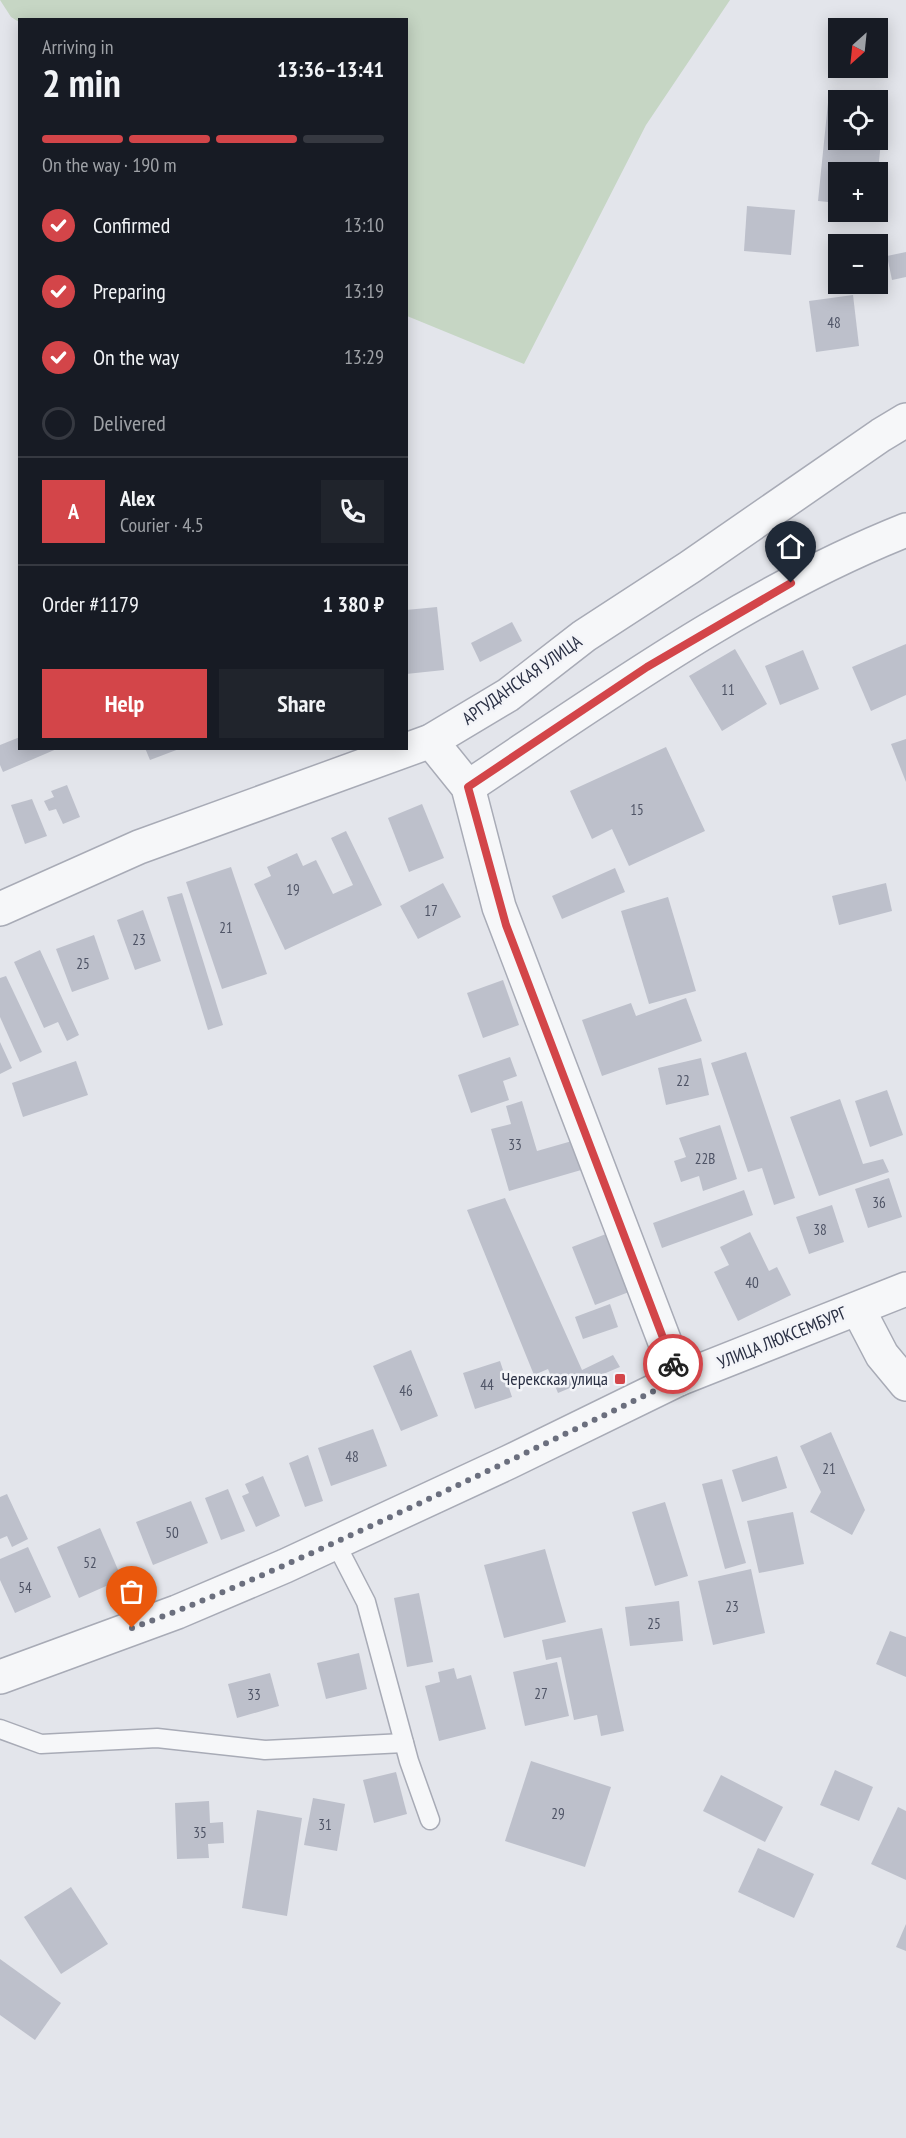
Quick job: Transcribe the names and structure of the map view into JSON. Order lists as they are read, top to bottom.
{
  "streets": {
    "street": ["АРГУДАНСКАЯ УЛИЦА", "УЛИЦА ЛЮКСЕМБУРГ"]
  },
  "places": {
    "transit": ["Черекская улица"]
  },
  "house_numbers": [
    "48",
    "11",
    "15",
    "19",
    "17",
    "21",
    "23",
    "25",
    "22",
    "33",
    "22В",
    "36",
    "38",
    "40",
    "44",
    "46",
    "48",
    "21",
    "50",
    "52",
    "54",
    "23",
    "25",
    "27",
    "33",
    "29",
    "31",
    "35"
  ],
  "north": "bottom left",
  "page": {
    "map_buttons": ["+", "−"],
    "heading": ["2 min", "Arriving in", "13:36–13:41"],
    "panel": [
      "Alex",
      "Courier · 4.5",
      "Order #1179",
      "1 380 ₽"
    ],
    "bar": "On the way · 190 m",
    "list": [
      ["Confirmed", "13:10"],
      ["Preparing", "13:19"],
      ["On the way", "13:29"],
      "Delivered"
    ],
    "round": "A",
    "buttons": ["Help", "Share"]
  }
}
